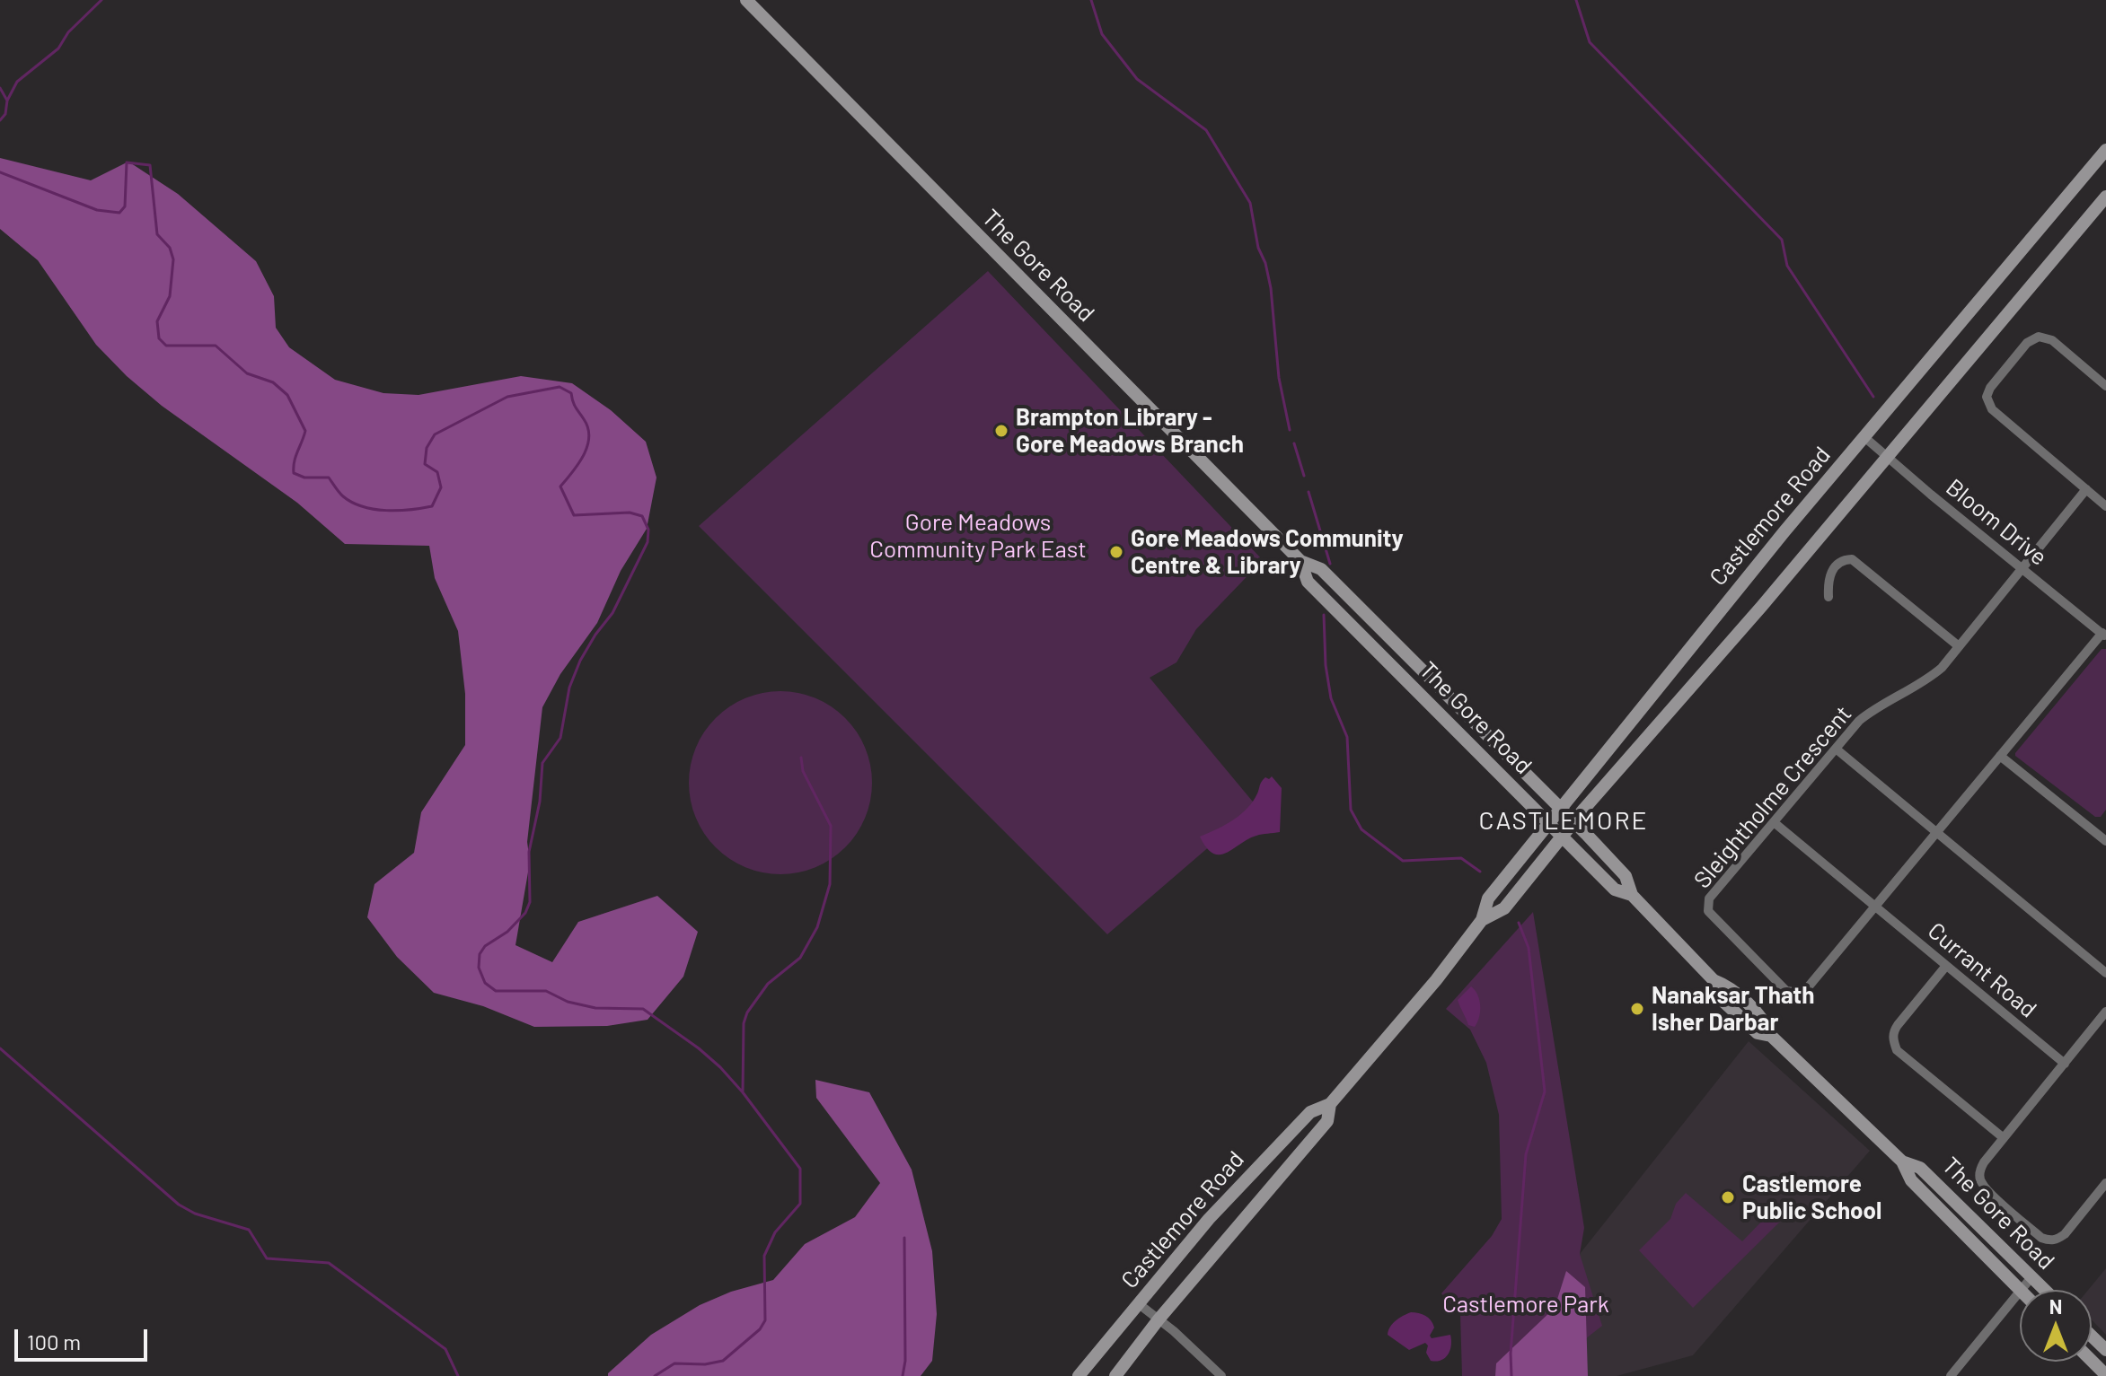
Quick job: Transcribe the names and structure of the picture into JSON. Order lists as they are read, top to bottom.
{
  "streets": {
    "main road": ["The Gore Road", "Castlemore Road"],
    "street": ["Bloom Drive", "Sleightholme Crescent", "Currant Road"]
  },
  "crossings": [
    ["The Gore Road", "Castlemore Road"],
    ["Castlemore Road", "Bloom Drive"],
    ["Bloom Drive", "Sleightholme Crescent"],
    ["Sleightholme Crescent", "Currant Road"]
  ],
  "districts": ["CASTLEMORE"],
  "parks": ["Gore Meadows Community Park East", "Castlemore Park"],
  "places": [
    "Brampton Library - Gore Meadows Branch",
    "Gore Meadows Community Centre & Library",
    "Nanaksar Thath Isher Darbar",
    "Castlemore Public School"
  ],
  "scale_bar": "100 m",
  "north": "top"
}
